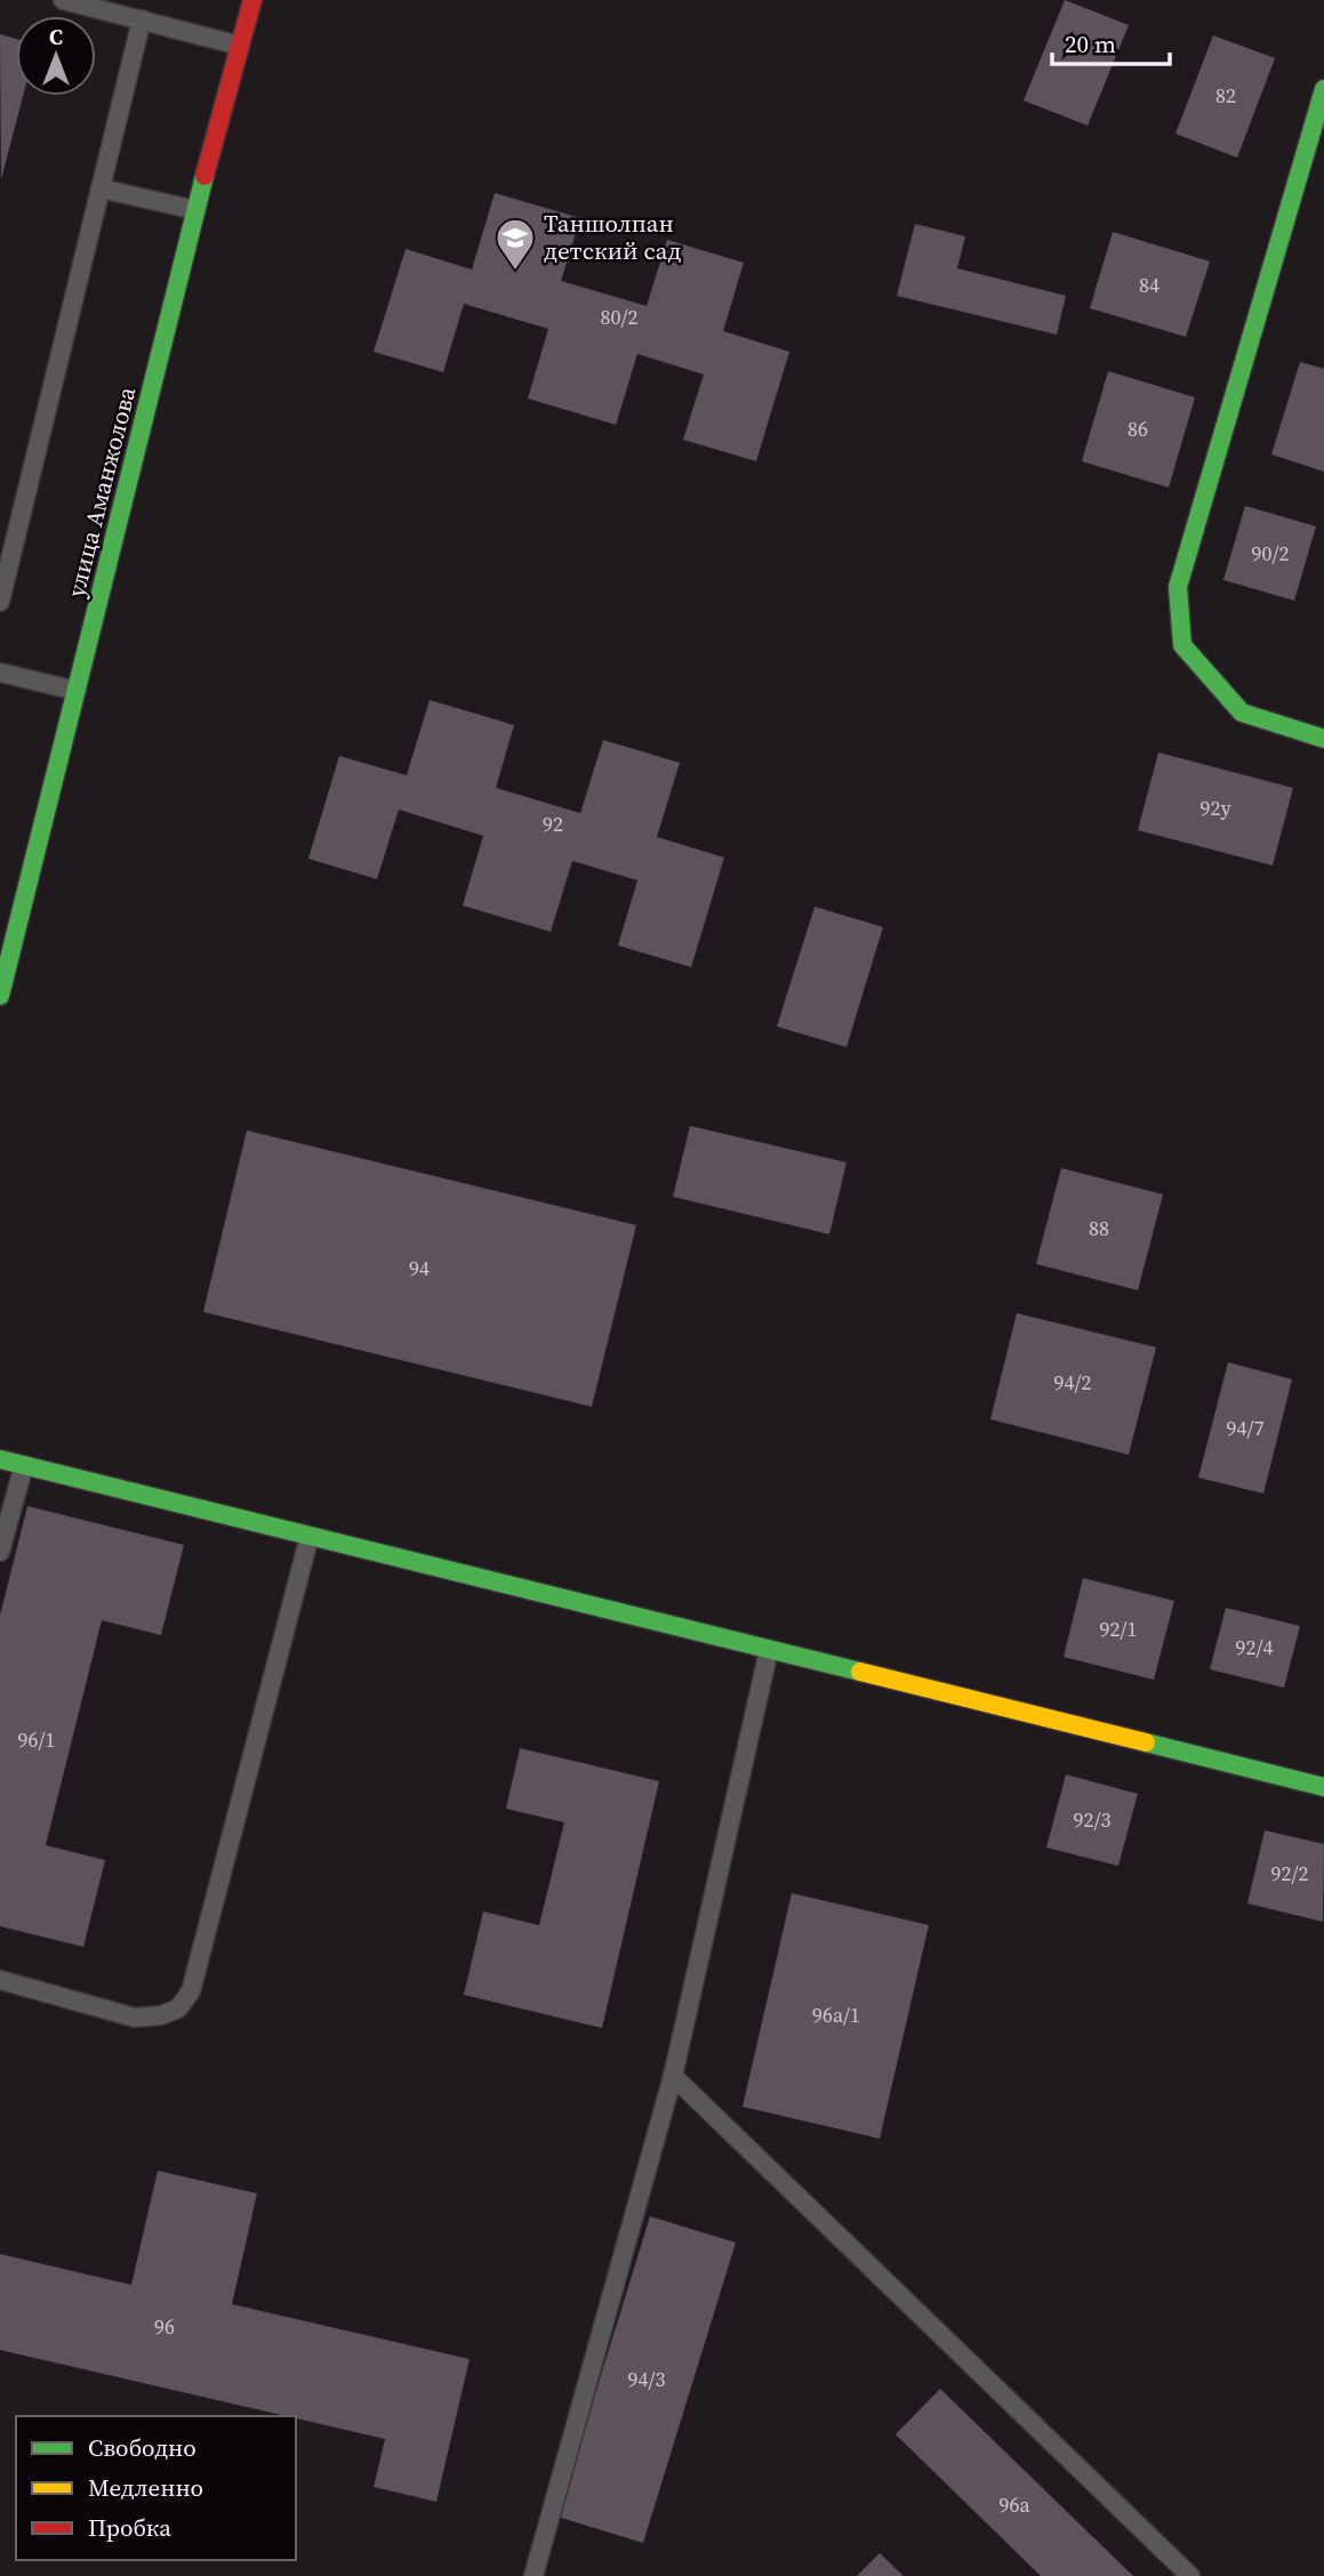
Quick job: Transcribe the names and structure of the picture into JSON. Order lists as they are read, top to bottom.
{
  "streets": {
    "street": ["улица Аманжолова"]
  },
  "places": {
    "school or university": ["Таншолпан детский сад"]
  },
  "house_numbers": [
    "82",
    "84",
    "80/2",
    "86",
    "90/2",
    "92у",
    "92",
    "88",
    "94",
    "94/2",
    "94/7",
    "92/1",
    "92/4",
    "96/1",
    "92/3",
    "92/2",
    "96а/1",
    "96",
    "94/3",
    "96а"
  ],
  "legend": ["Свободно", "Медленно", "Пробка"],
  "scale_bar": "20 m",
  "north": "top"
}
